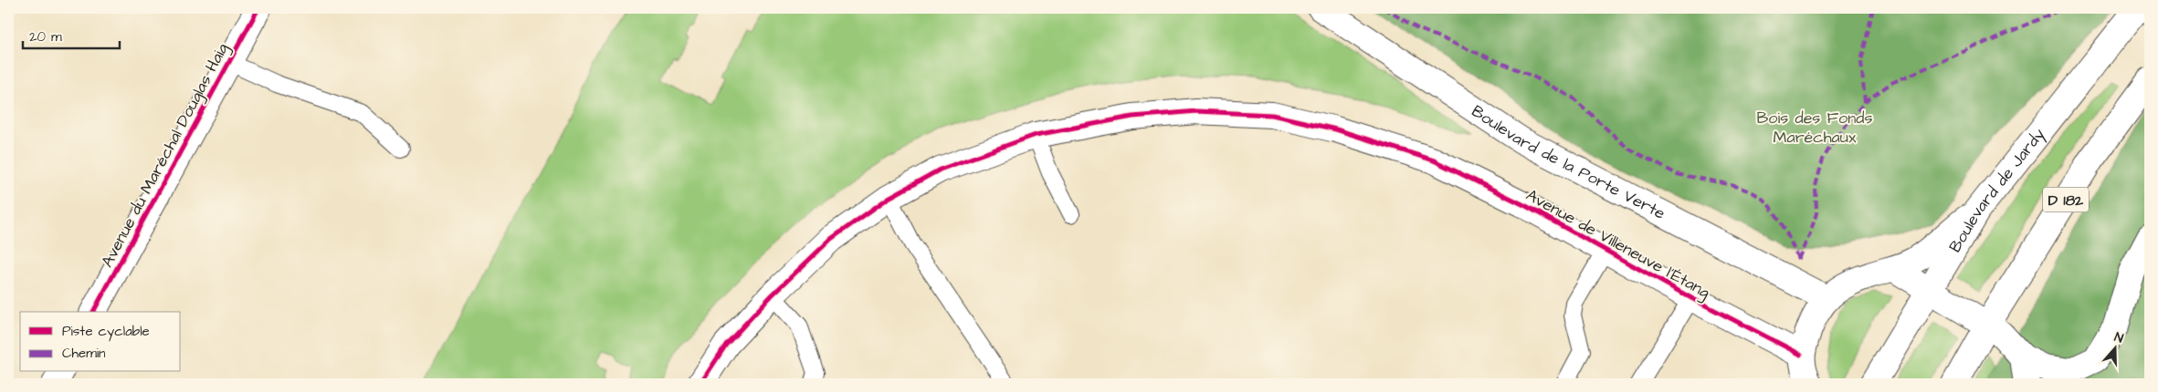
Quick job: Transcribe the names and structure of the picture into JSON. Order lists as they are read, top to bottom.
{
  "streets": {
    "street": [
      "Avenue du Maréchal Douglas Haig",
      "Boulevard de la Porte Verte",
      "Boulevard de Jardy",
      "D 182",
      "Avenue de Villeneuve l'Étang"
    ]
  },
  "parks": ["Bois des Fonds Maréchaux"],
  "legend": ["Piste cyclable", "Chemin"],
  "scale_bar": "20 m",
  "north": "top"
}
